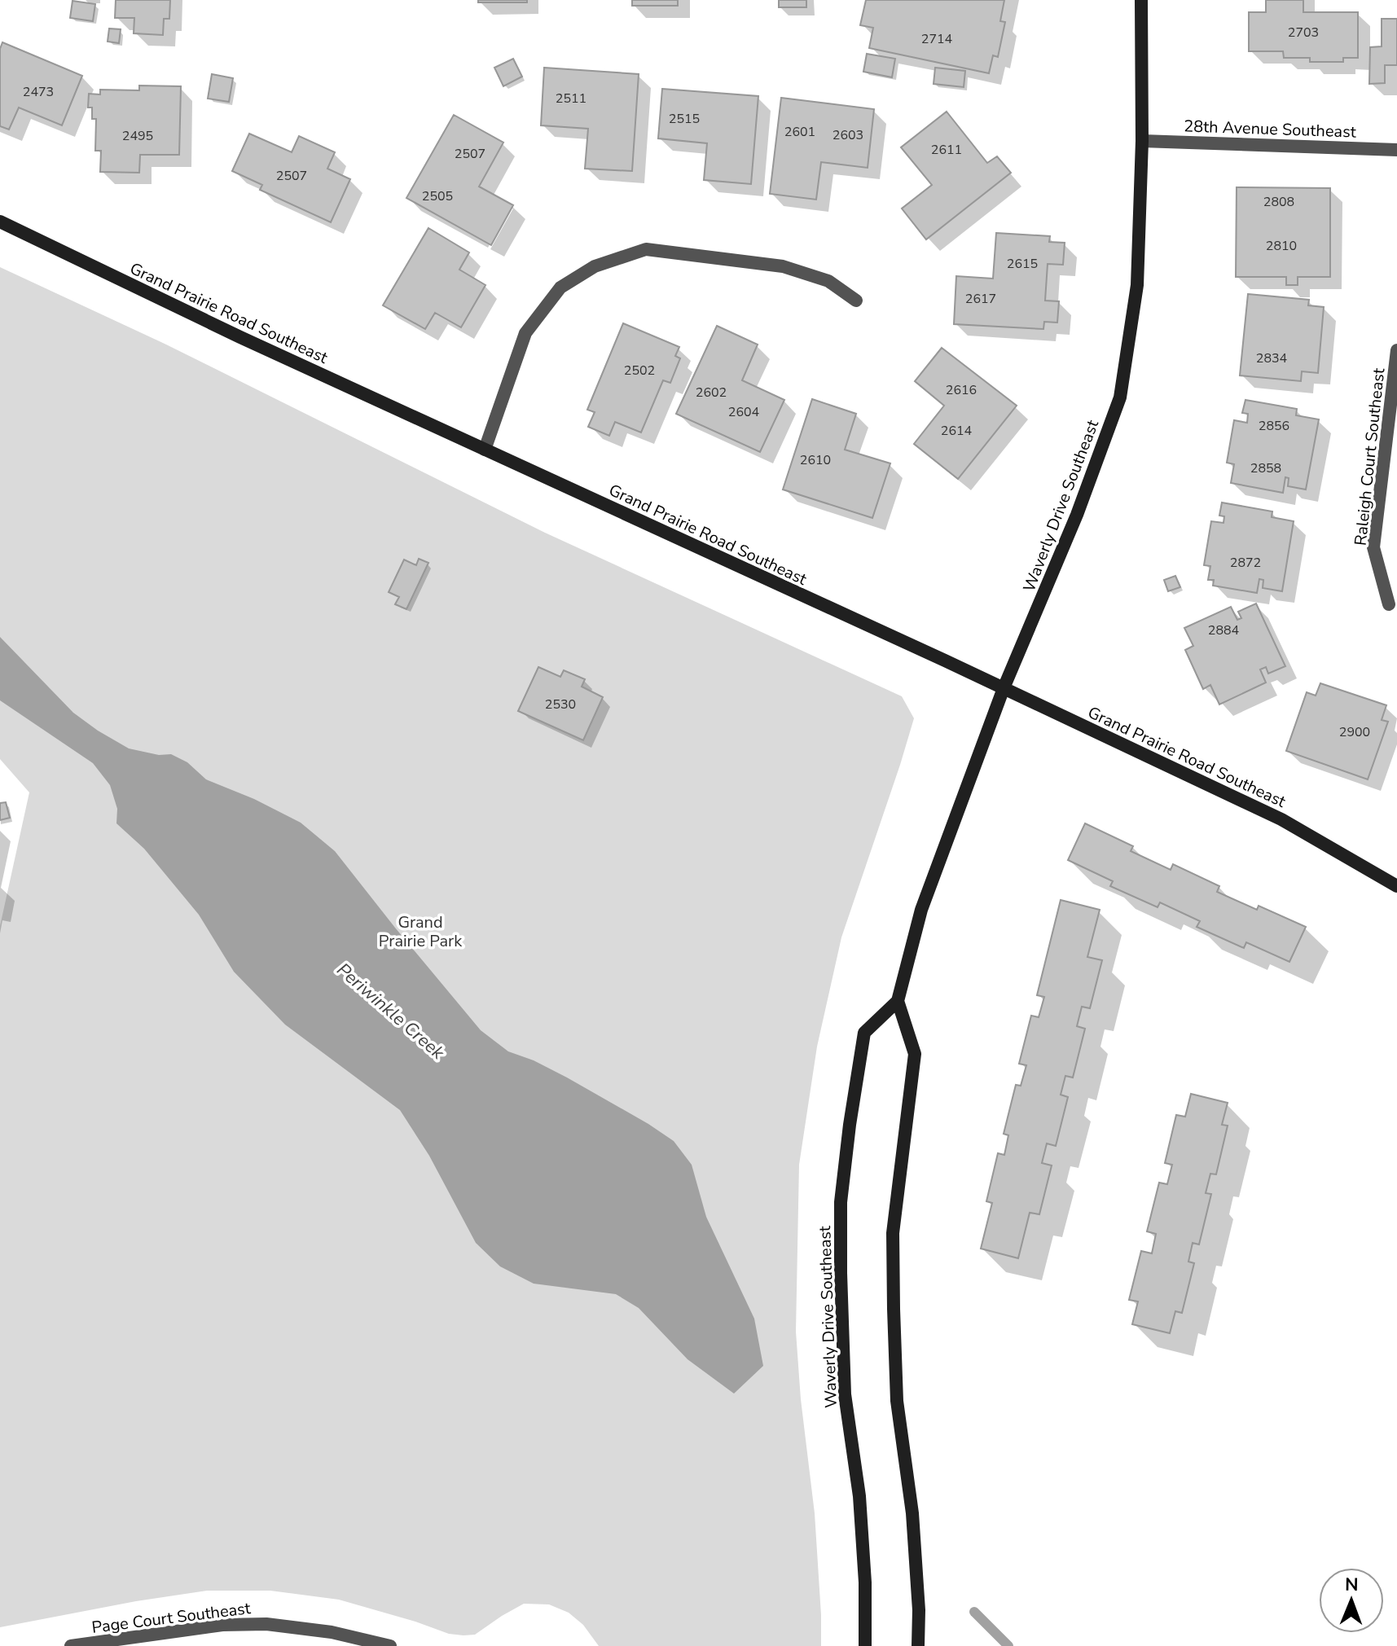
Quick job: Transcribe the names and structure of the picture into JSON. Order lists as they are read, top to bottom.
{
  "streets": {
    "main road": ["Grand Prairie Road Southeast", "Waverly Drive Southeast"],
    "street": ["28th Avenue Southeast", "Raleigh Court Southeast", "Page Court Southeast"]
  },
  "crossings": [
    ["28th Avenue Southeast", "Waverly Drive Southeast"],
    ["Grand Prairie Road Southeast", "Waverly Drive Southeast"]
  ],
  "water": ["Periwinkle Creek"],
  "parks": ["Grand Prairie Park"],
  "house_numbers": [
    "2703",
    "2714",
    "2473",
    "2511",
    "2515",
    "2601",
    "2603",
    "2495",
    "2611",
    "2507",
    "2507",
    "2505",
    "2808",
    "2810",
    "2615",
    "2617",
    "2834",
    "2502",
    "2616",
    "2602",
    "2604",
    "2856",
    "2614",
    "2610",
    "2858",
    "2872",
    "2884",
    "2530",
    "2900"
  ],
  "north": "top"
}
